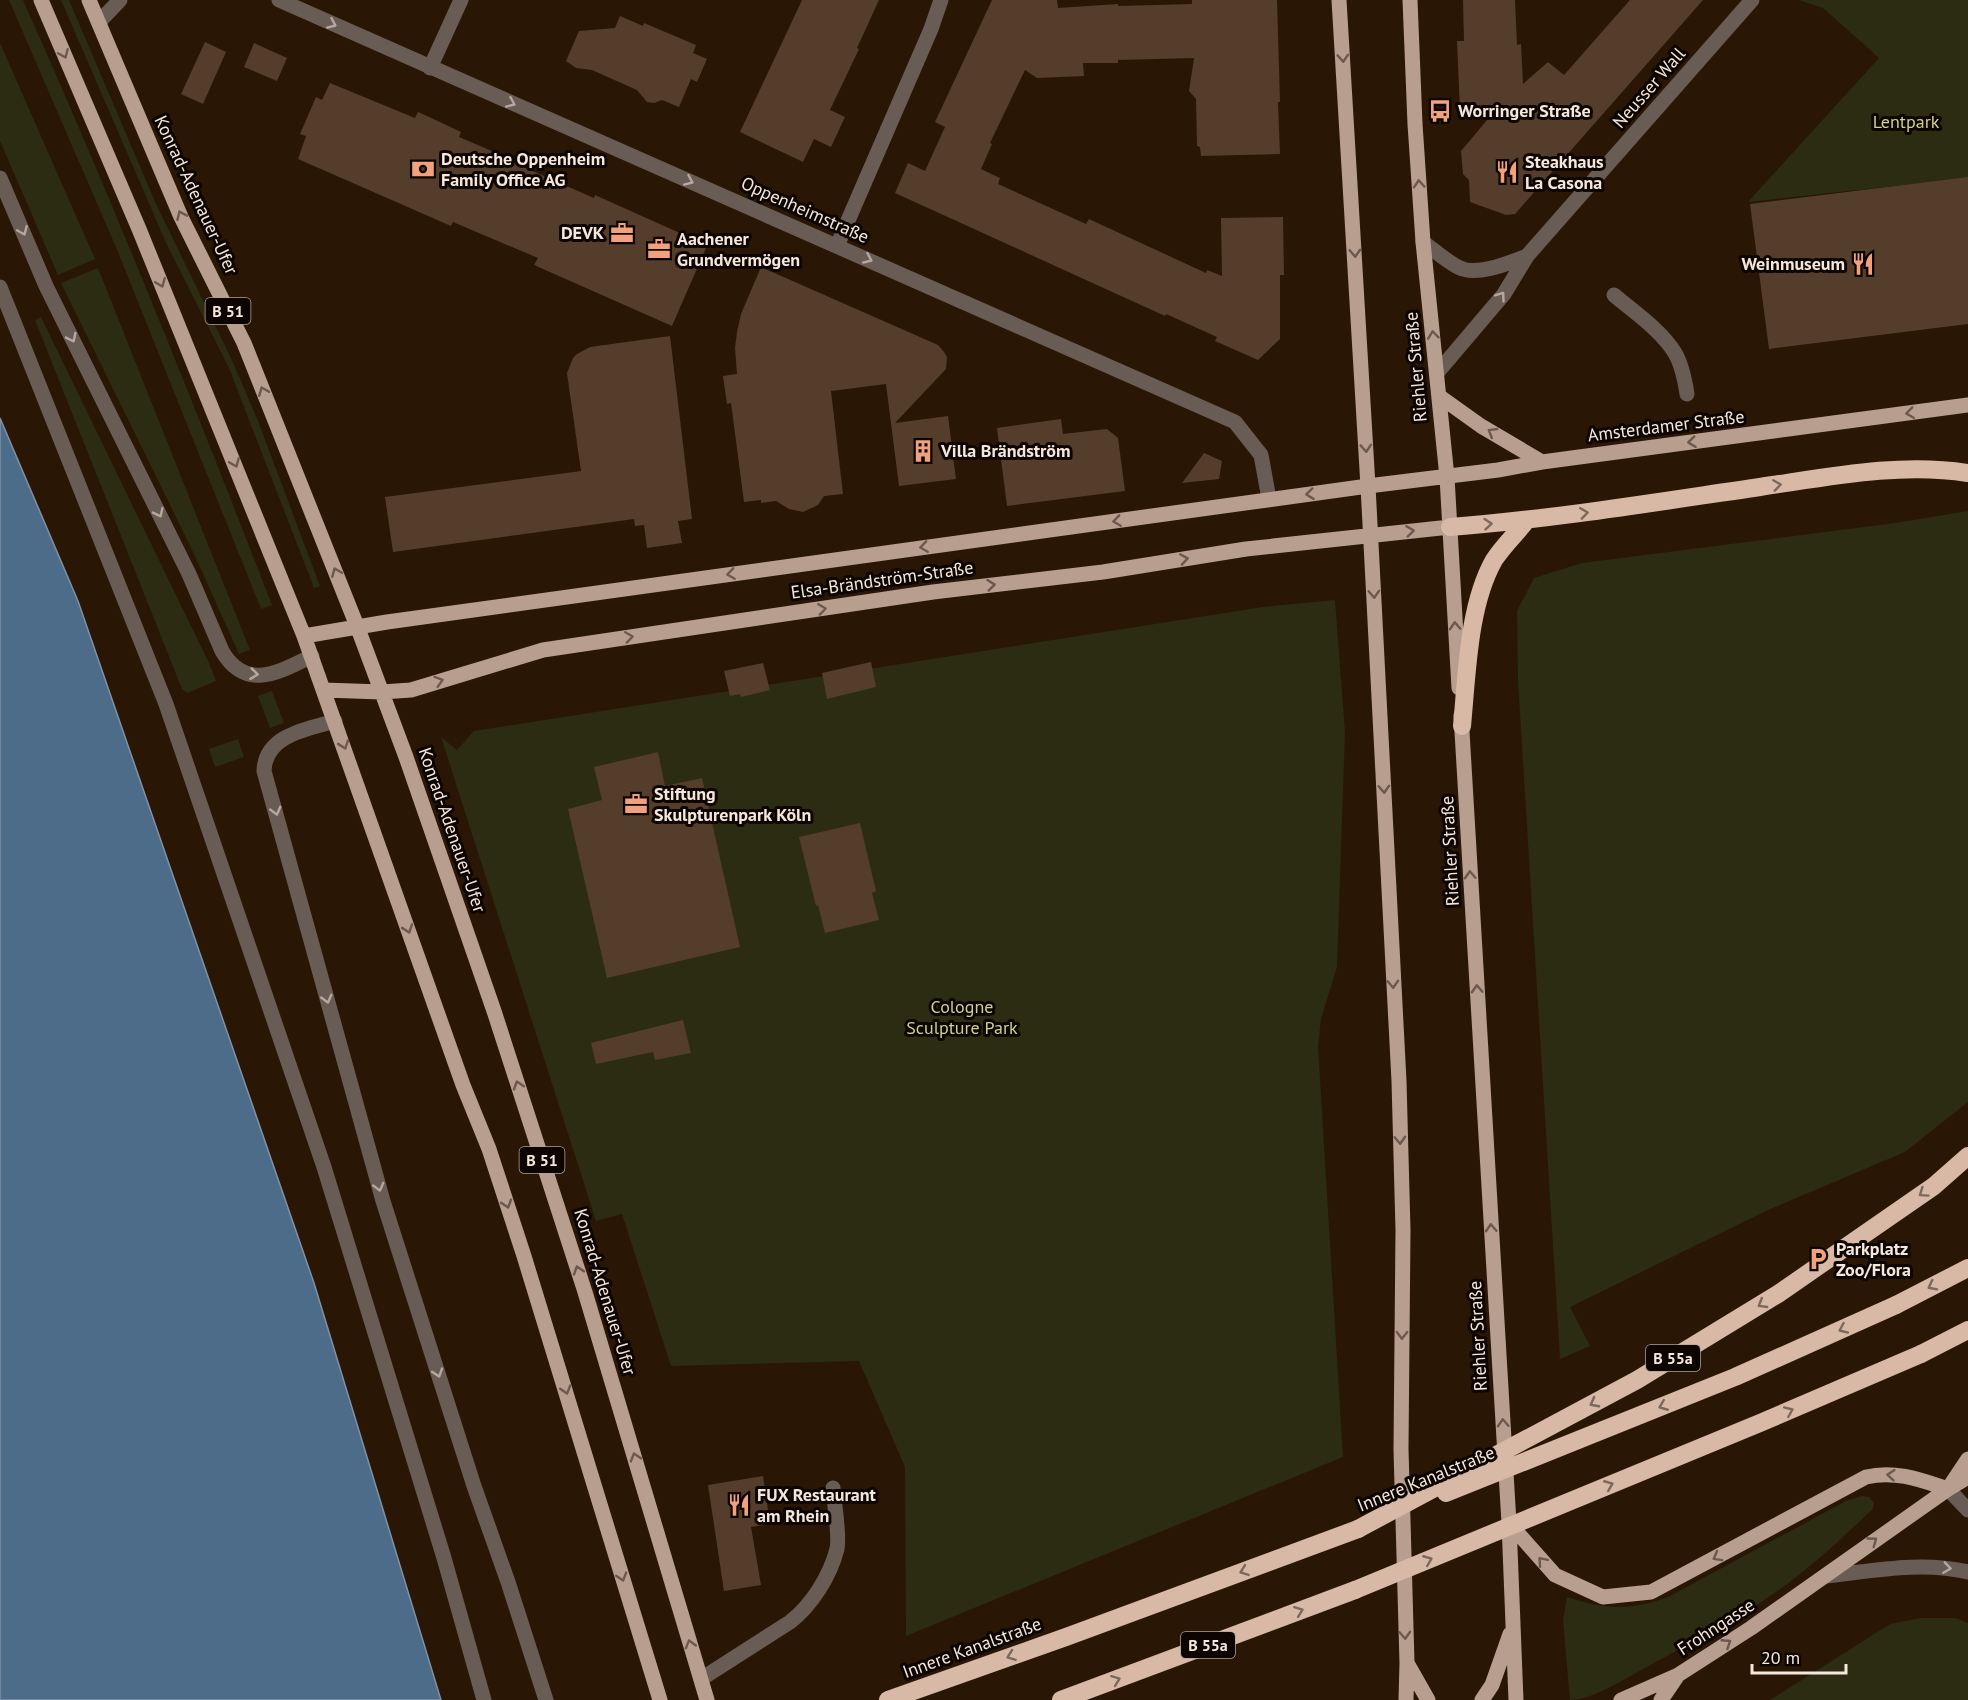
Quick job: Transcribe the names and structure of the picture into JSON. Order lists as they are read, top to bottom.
{
  "streets": {
    "highway": ["B 55a", "Innere Kanalstraße"],
    "main road": [
      "Konrad-Adenauer-Ufer",
      "B 51",
      "Riehler Straße",
      "Amsterdamer Straße",
      "Elsa-Brändström-Straße",
      "Frohngasse"
    ],
    "street": ["Neusser Wall", "Oppenheimstraße"]
  },
  "crossings": [
    ["Neusser Wall", "Riehler Straße"],
    ["Konrad-Adenauer-Ufer", "Elsa-Brändström-Straße"],
    ["Oppenheimstraße", "Elsa-Brändström-Straße"],
    ["B 51", "Elsa-Brändström-Straße"],
    ["Riehler Straße", "Amsterdamer Straße"],
    ["Riehler Straße", "Elsa-Brändström-Straße"],
    ["Amsterdamer Straße", "Elsa-Brändström-Straße"],
    ["B 55a", "Innere Kanalstraße"]
  ],
  "one_way": ["Oppenheimstraße", "Amsterdamer Straße", "Frohngasse"],
  "parks": ["Lentpark", "Cologne Sculpture Park"],
  "places": {
    "bus stop": ["Worringer Straße"],
    "bank": ["Deutsche Oppenheim Family Office AG"],
    "restaurant": ["Steakhaus La Casona", "Weinmuseum", "FUX Restaurant am Rhein"],
    "office": ["DEVK", "Aachener Grundvermögen", "Stiftung Skulpturenpark Köln"],
    "building": ["Villa Brändström"],
    "parking": ["Parkplatz Zoo/Flora"]
  },
  "scale_bar": "20 m"
}
